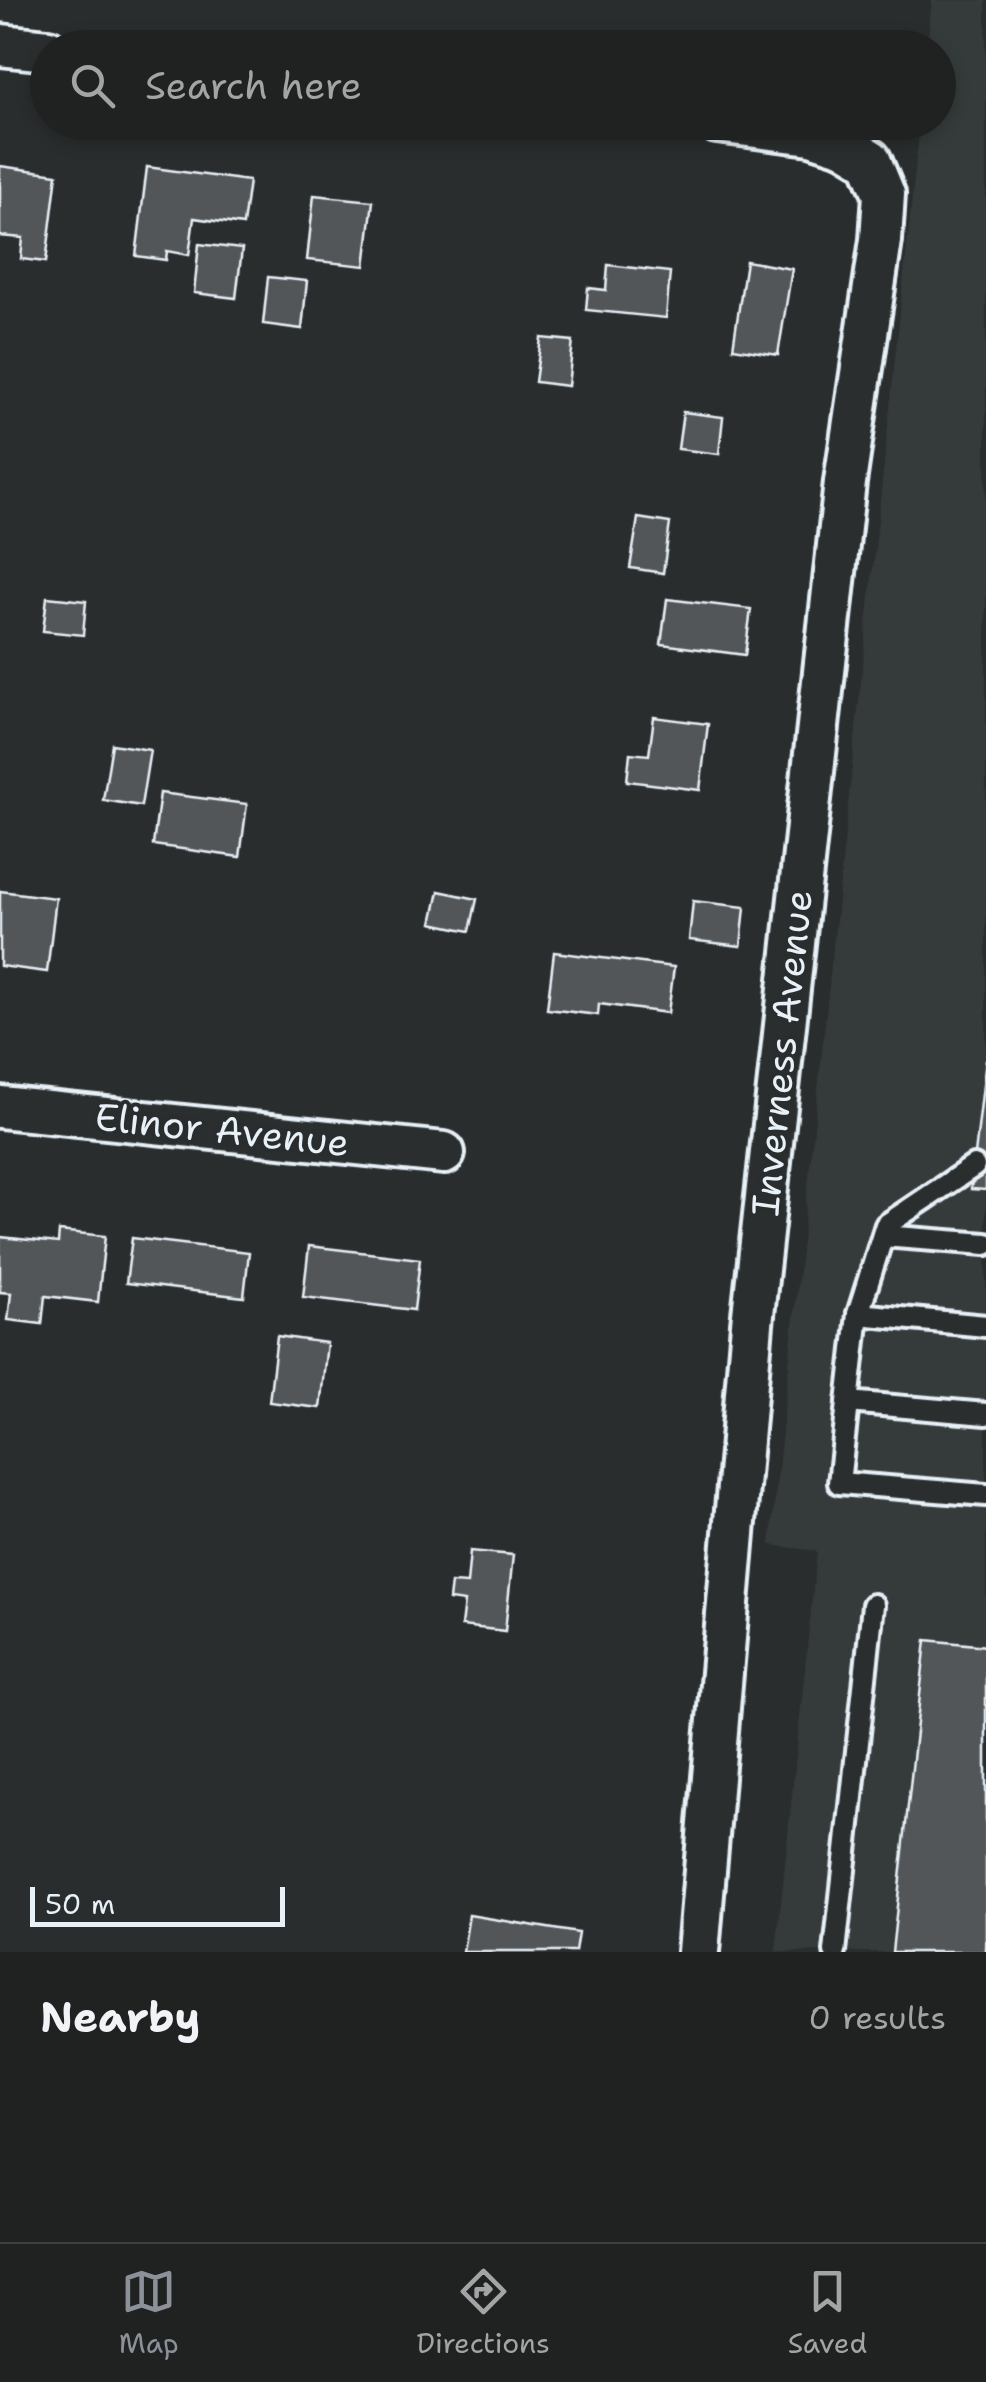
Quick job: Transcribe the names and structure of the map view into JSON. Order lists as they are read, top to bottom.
{
  "streets": {
    "street": ["Inverness Avenue", "Elinor Avenue"]
  },
  "scale_bar": "50 m",
  "page": {
    "search": "Search here",
    "scale": "50 m",
    "heading": ["Nearby", "0 results"],
    "nav": ["Map", "Directions", "Saved"]
  }
}
